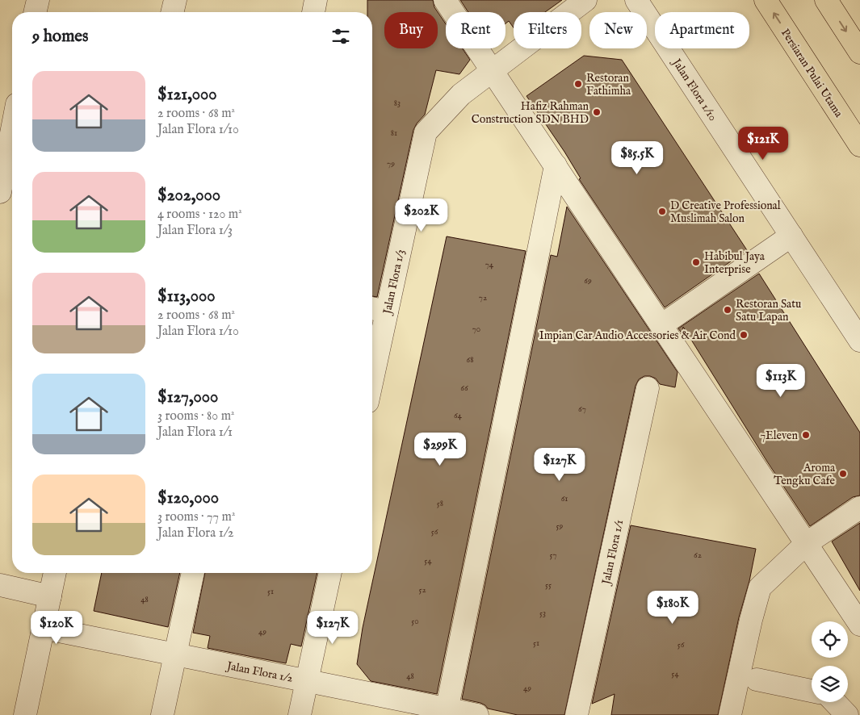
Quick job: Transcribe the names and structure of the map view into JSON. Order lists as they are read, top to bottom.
{
  "streets": {
    "main road": ["Persiaran Pulai Utama"],
    "street": [
      "Jalan Flora 1/10",
      "Jalan Flora 1/3",
      "Jalan Flora 1/1",
      "Jalan Flora 1/2"
    ]
  },
  "places": [
    "Restoran Fathimha",
    "Hafiz Rahman Construction SDN BHD",
    "D Creative Professional Muslimah Salon",
    "Habibul Jaya Interprise",
    "Restoran Satu Satu Lapan",
    "Impian Car Audio Accessories & Air Cond",
    "7Eleven",
    "Aroma Tengku Cafe"
  ],
  "house_numbers": [
    "83",
    "81",
    "79",
    "74",
    "69",
    "72",
    "70",
    "68",
    "66",
    "67",
    "64",
    "61",
    "58",
    "59",
    "56",
    "57",
    "62",
    "54",
    "55",
    "52",
    "51",
    "48",
    "53",
    "50",
    "49",
    "51",
    "56",
    "54",
    "48",
    "49"
  ],
  "page": {
    "chip": [
      "Buy",
      "Rent",
      "Filters",
      "New",
      "Apartment"
    ],
    "heading": "9 homes",
    "list": [
      {
        "name": "$121,000",
        "note": "2 rooms · 68 m² · Jalan Flora 1/10"
      },
      {
        "name": "$202,000",
        "note": "4 rooms · 120 m² · Jalan Flora 1/3"
      },
      {
        "name": "$113,000",
        "note": "2 rooms · 68 m² · Jalan Flora 1/10"
      },
      {
        "name": "$127,000",
        "note": "3 rooms · 80 m² · Jalan Flora 1/1"
      },
      {
        "name": "$120,000",
        "note": "3 rooms · 77 m² · Jalan Flora 1/2"
      }
    ],
    "price": [
      "$121K",
      "$85.5K",
      "$202K",
      "$113K",
      "$299K",
      "$127K",
      "$180K",
      "$120K",
      "$127K"
    ]
  }
}
